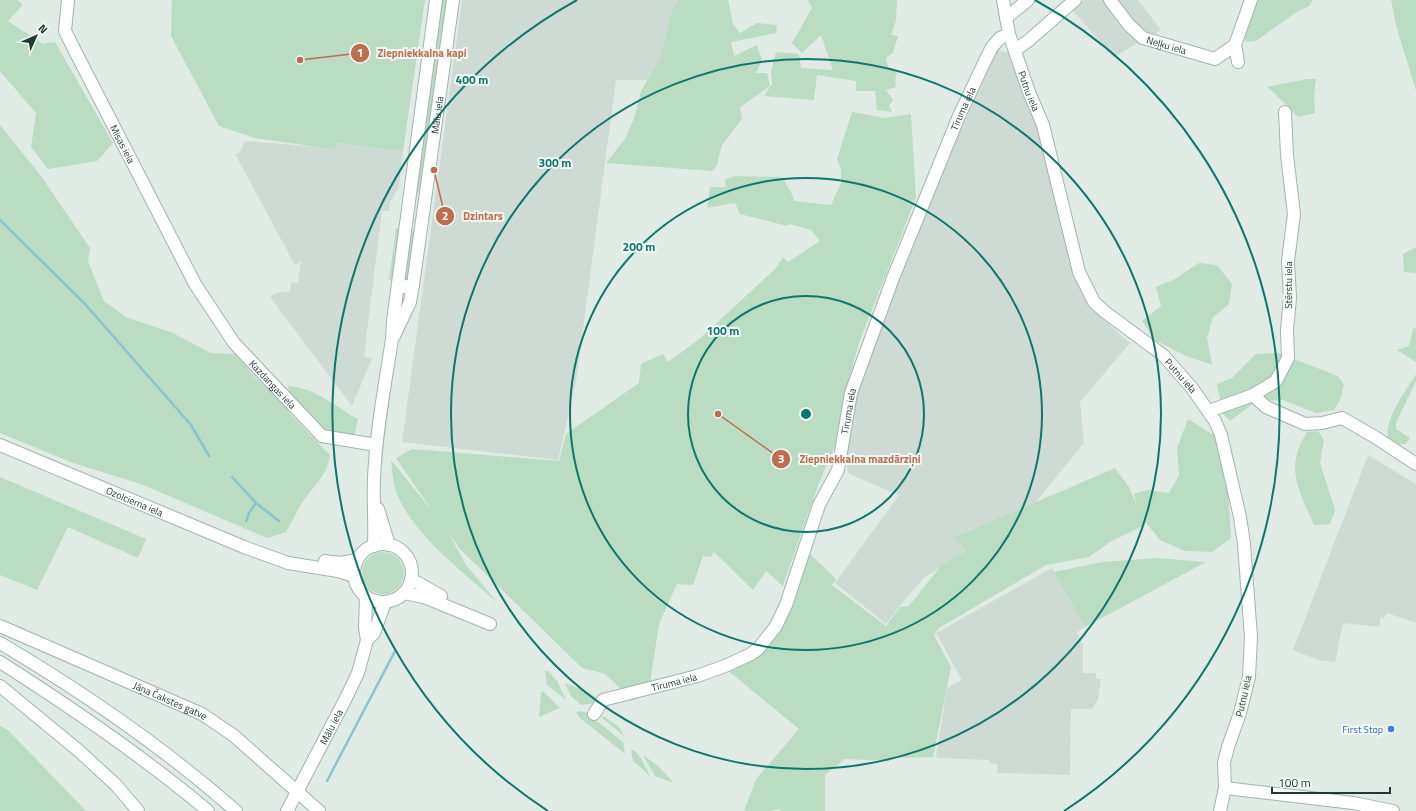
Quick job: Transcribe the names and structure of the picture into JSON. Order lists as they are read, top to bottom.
{
  "streets": {
    "street": [
      "Neļķu iela",
      "Putnu iela",
      "Tīruma iela",
      "Mālu iela",
      "Misas iela",
      "Stērstu iela",
      "Kazdangas iela",
      "Ozolciema iela",
      "Jāņa Čakstes gatve"
    ]
  },
  "crossings": [
    ["Putnu iela", "Tīruma iela"],
    ["Putnu iela", "Stērstu iela"],
    ["Mālu iela", "Kazdangas iela"],
    ["Mālu iela", "Ozolciema iela"],
    ["Mālu iela", "Jāņa Čakstes gatve"],
    ["Misas iela", "Kazdangas iela"]
  ],
  "places": [
    "Ziepniekkalna kapi",
    "Dzintars",
    "Ziepniekkalna mazdārziņi",
    "First Stop"
  ],
  "scale_bar": "100 m",
  "north": "top right",
  "rings": [
    "400 m",
    "300 m",
    "200 m",
    "100 m"
  ]
}
